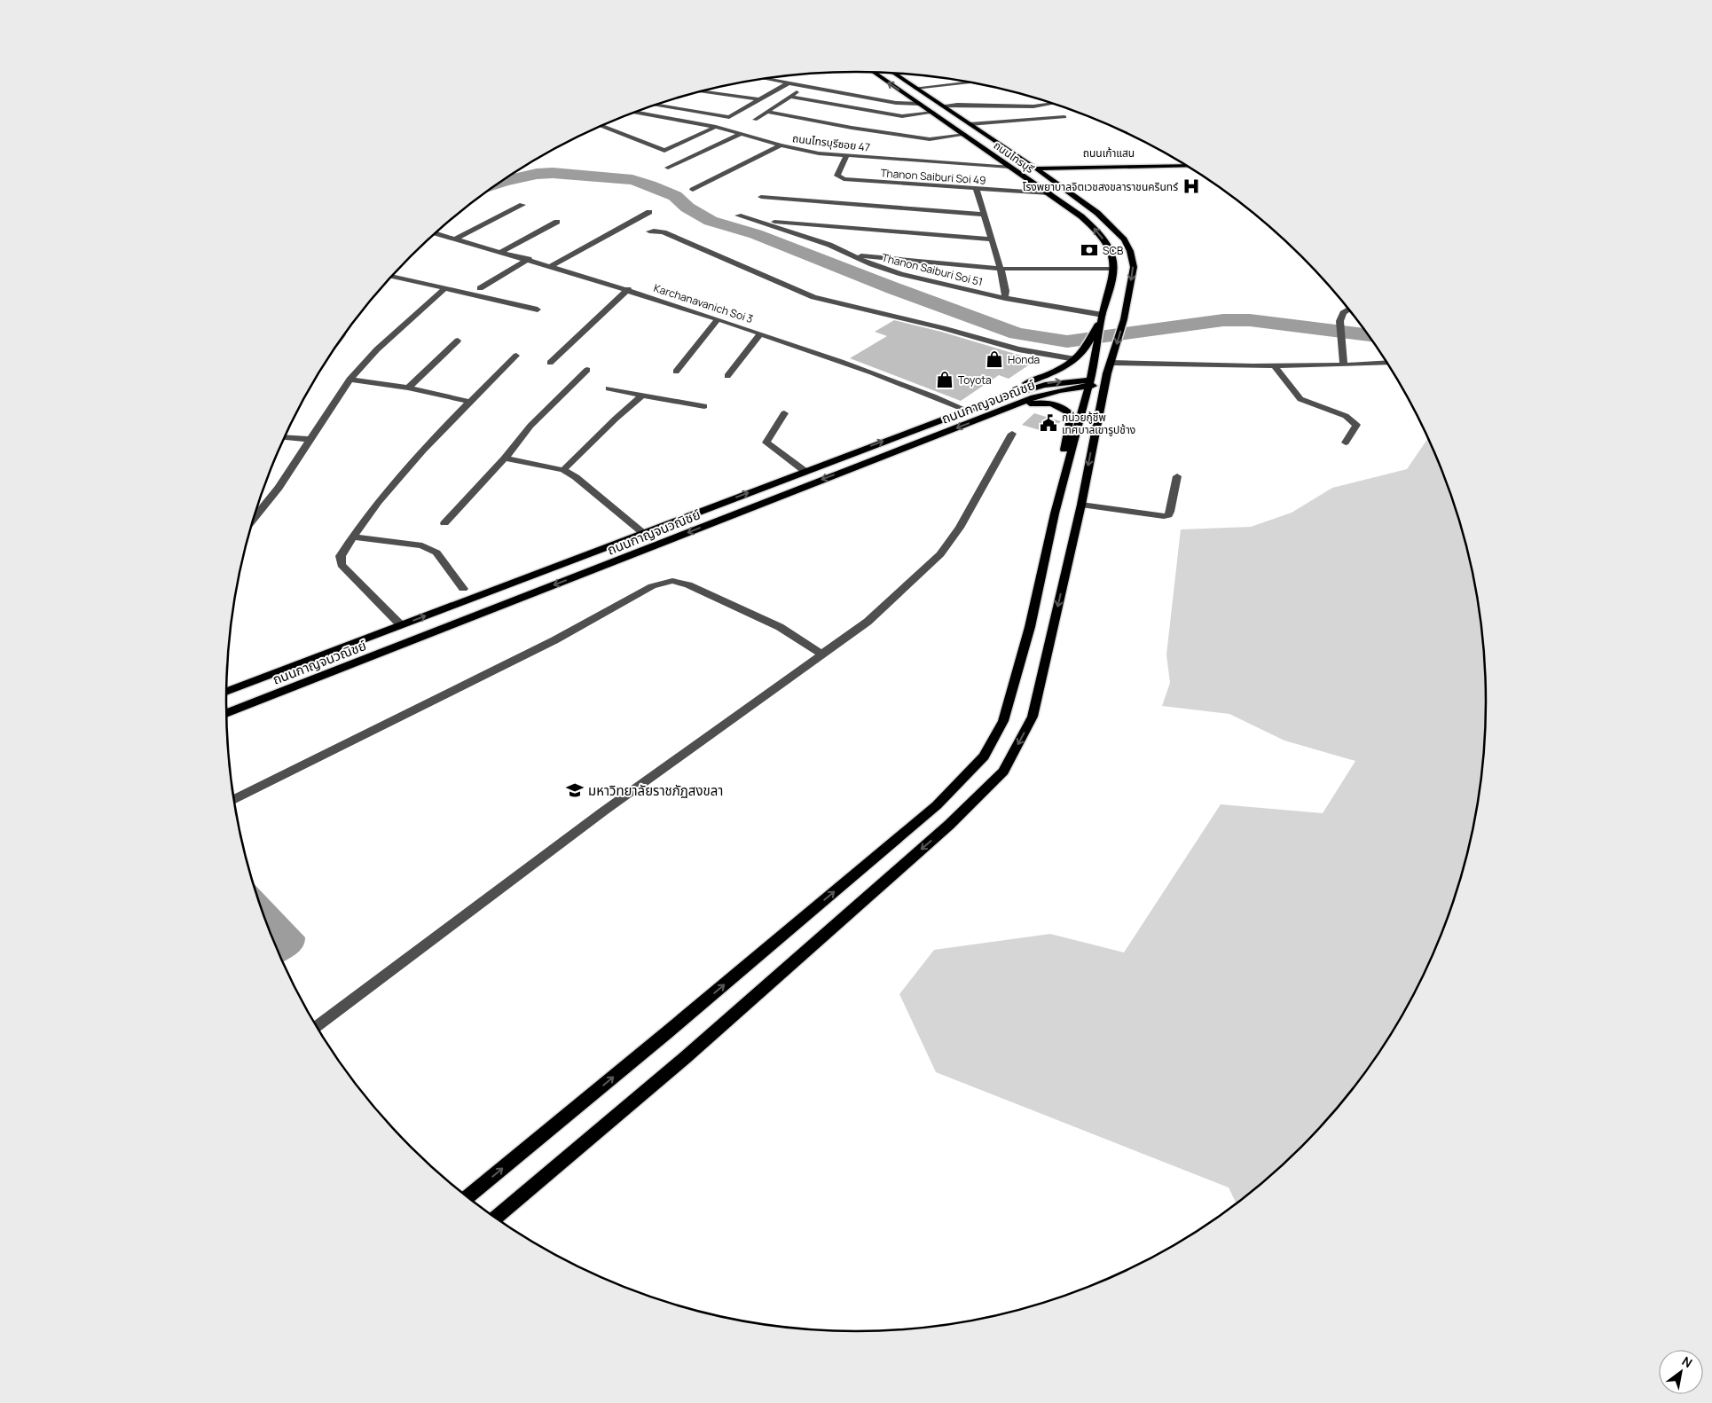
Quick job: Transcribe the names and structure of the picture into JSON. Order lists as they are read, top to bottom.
{
  "streets": {
    "main road": ["ถนนเก้าแสน", "ถนนไทรบุรี", "ถนนกาญจนวณิชย์"],
    "street": [
      "ถนนไทรบุรีซอย 47",
      "Thanon Saiburi Soi 49",
      "Thanon Saiburi Soi 51",
      "Karchanavanich Soi 3"
    ]
  },
  "crossings": [
    ["ถนนไทรบุรีซอย 47", "ถนนเก้าแสน"],
    ["ถนนไทรบุรีซอย 47", "ถนนไทรบุรี"],
    ["ถนนไทรบุรีซอย 47", "Thanon Saiburi Soi 49"],
    ["ถนนเก้าแสน", "ถนนไทรบุรี"],
    ["ถนนไทรบุรี", "Thanon Saiburi Soi 49"],
    ["ถนนไทรบุรี", "Thanon Saiburi Soi 51"],
    ["ถนนไทรบุรี", "ถนนกาญจนวณิชย์"]
  ],
  "places": {
    "hospital": ["โรงพยาบาลจิตเวชสงขลาราชนครินทร์"],
    "bank": ["SCB"],
    "shop": ["Honda", "Toyota"],
    "public building": ["กน่วยกู้ชีพ เทศบาลเขารูปช้าง"],
    "school or university": ["มหาวิทยาลัยราชภัฏสงขลา"]
  },
  "north": "top right"
}
